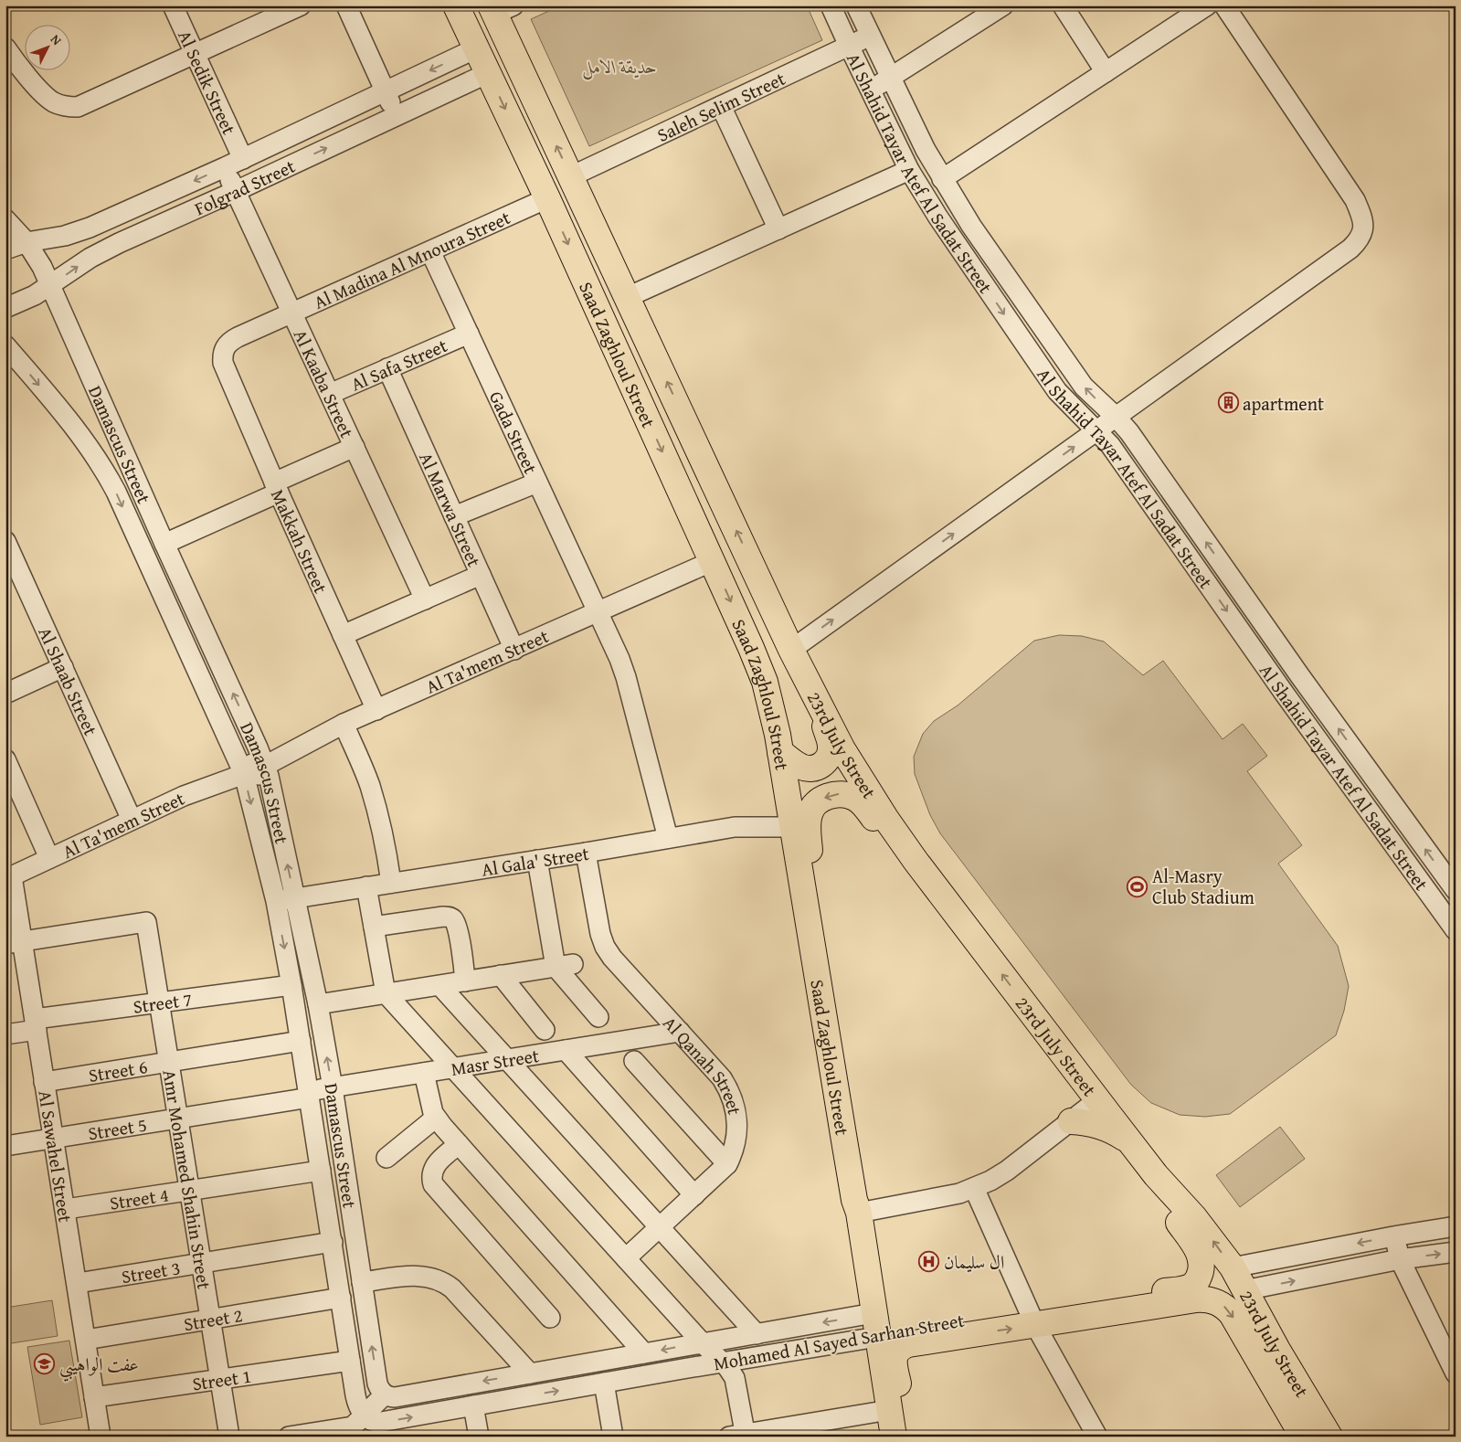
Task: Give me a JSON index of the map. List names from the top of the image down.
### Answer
{
  "streets": {
    "main road": ["Saad Zaghloul Street", "23rd July Street", "Mohamed Al Sayed Sarhan Street"],
    "street": [
      "Al Sedik Street",
      "Saleh Selim Street",
      "Al Shahid Tayar Atef Al Sadat Street",
      "Folgrad Street",
      "Al Madina Al Mnoura Street",
      "Al Safa Street",
      "Al Kaaba Street",
      "Gada Street",
      "Damascus Street",
      "Al Marwa Street",
      "Makkah Street",
      "Al Ta'mem Street",
      "Al Shaab Street",
      "Al Gala' Street",
      "Street 7",
      "Masr Street",
      "Al Qanah Street",
      "Street 6",
      "Street 5",
      "Al Sawahel Street",
      "Amr Mohamed Shahin Street",
      "Street 4",
      "Street 3",
      "Street 2",
      "Street 1"
    ]
  },
  "crossings": [
    ["Al Sedik Street", "Folgrad Street"],
    ["Saleh Selim Street", "Al Shahid Tayar Atef Al Sadat Street"],
    ["Saleh Selim Street", "Saad Zaghloul Street"],
    ["Folgrad Street", "Saad Zaghloul Street"],
    ["Folgrad Street", "Al Kaaba Street"],
    ["Folgrad Street", "Damascus Street"],
    ["Al Madina Al Mnoura Street", "Saad Zaghloul Street"],
    ["Al Madina Al Mnoura Street", "Al Kaaba Street"],
    ["Al Madina Al Mnoura Street", "Gada Street"],
    ["Al Madina Al Mnoura Street", "Makkah Street"],
    ["Saad Zaghloul Street", "Al Ta'mem Street"],
    ["Saad Zaghloul Street", "23rd July Street"],
    ["Saad Zaghloul Street", "Al Gala' Street"],
    ["Saad Zaghloul Street", "Mohamed Al Sayed Sarhan Street"],
    ["Al Safa Street", "Al Kaaba Street"],
    ["Al Safa Street", "Gada Street"],
    ["Al Safa Street", "Al Marwa Street"],
    ["Gada Street", "Al Ta'mem Street"],
    ["Gada Street", "Al Gala' Street"],
    ["Damascus Street", "Al Ta'mem Street"],
    ["Damascus Street", "Al Gala' Street"],
    ["Damascus Street", "Street 7"],
    ["Damascus Street", "Masr Street"],
    ["Damascus Street", "Street 6"],
    ["Damascus Street", "Street 5"],
    ["Damascus Street", "Street 4"],
    ["Damascus Street", "Street 3"],
    ["Damascus Street", "Street 2"],
    ["Damascus Street", "Mohamed Al Sayed Sarhan Street"],
    ["Damascus Street", "Street 1"],
    ["Al Marwa Street", "Al Ta'mem Street"],
    ["Makkah Street", "Al Ta'mem Street"],
    ["Al Ta'mem Street", "Al Shaab Street"],
    ["Al Ta'mem Street", "Al Sawahel Street"],
    ["23rd July Street", "Mohamed Al Sayed Sarhan Street"],
    ["Al Gala' Street", "Al Qanah Street"],
    ["Street 7", "Al Sawahel Street"],
    ["Street 7", "Amr Mohamed Shahin Street"],
    ["Masr Street", "Al Qanah Street"],
    ["Masr Street", "Street 5"],
    ["Street 6", "Al Sawahel Street"],
    ["Street 6", "Amr Mohamed Shahin Street"],
    ["Street 5", "Al Sawahel Street"],
    ["Street 5", "Amr Mohamed Shahin Street"],
    ["Al Sawahel Street", "Amr Mohamed Shahin Street"],
    ["Al Sawahel Street", "Street 4"],
    ["Al Sawahel Street", "Street 3"],
    ["Al Sawahel Street", "Street 2"],
    ["Al Sawahel Street", "Street 1"],
    ["Amr Mohamed Shahin Street", "Street 4"],
    ["Amr Mohamed Shahin Street", "Street 3"],
    ["Amr Mohamed Shahin Street", "Street 2"],
    ["Amr Mohamed Shahin Street", "Street 1"]
  ],
  "parks": ["حديقة الامل"],
  "places": {
    "building": ["apartment"],
    "sports": ["Al-Masry Club Stadium"],
    "hospital": ["ال سليمان"],
    "school or university": ["عفت الواهيبي"]
  },
  "north": "top right"
}
